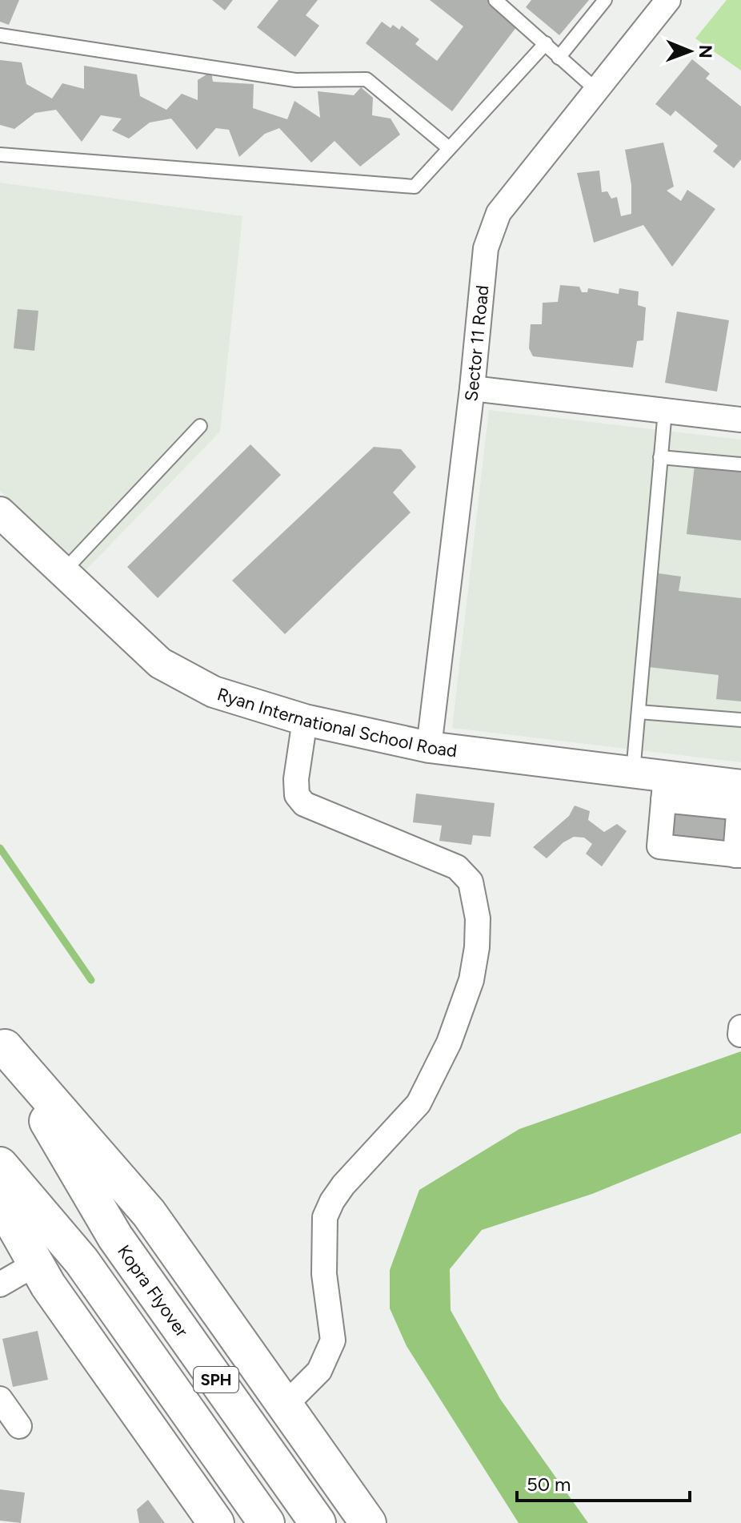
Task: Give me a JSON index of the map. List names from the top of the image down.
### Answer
{
  "streets": {
    "highway": ["Kopra Flyover", "SPH"],
    "street": ["Sector 11 Road", "Ryan International School Road"]
  },
  "crossings": [
    ["Sector 11 Road", "Ryan International School Road"]
  ],
  "scale_bar": "50 m",
  "north": "right"
}
